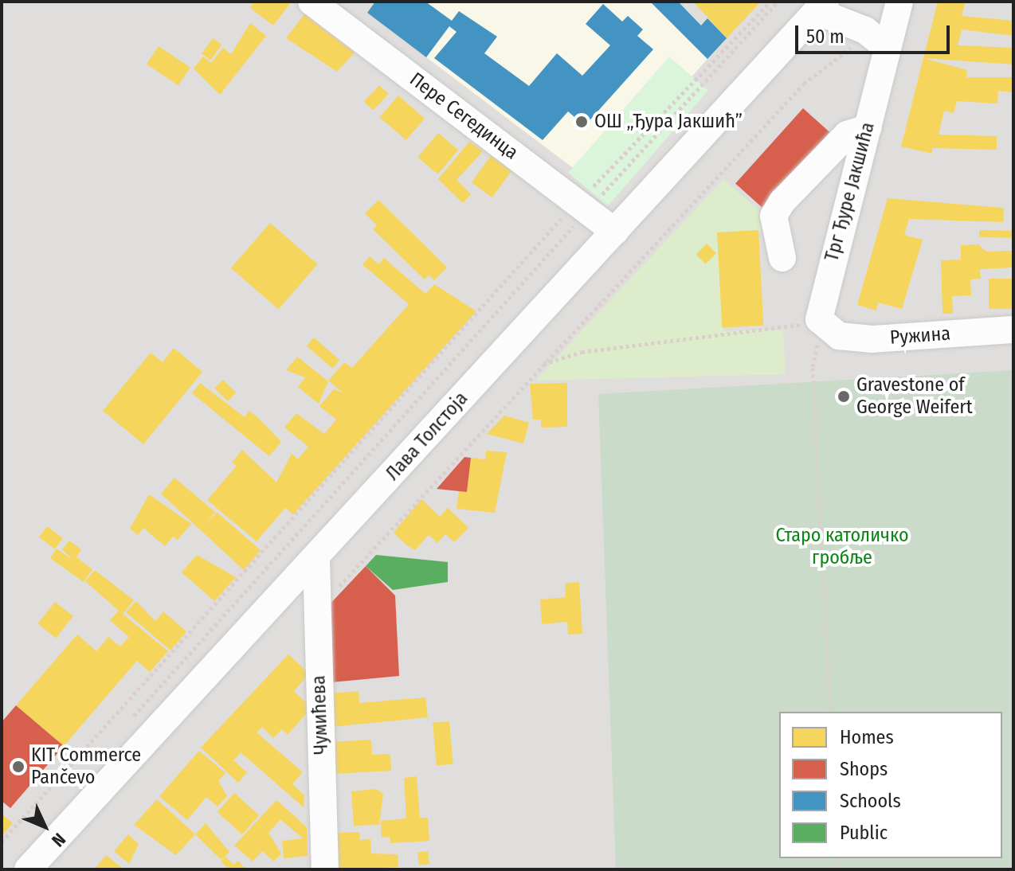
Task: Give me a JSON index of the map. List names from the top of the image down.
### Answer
{
  "streets": {
    "street": [
      "Пере Сегединца",
      "Трг Ђуре Јакшића",
      "Ружина",
      "Лава Толстоја",
      "Чумићева"
    ]
  },
  "crossings": [
    ["Пере Сегединца", "Лава Толстоја"],
    ["Трг Ђуре Јакшића", "Ружина"],
    ["Лава Толстоја", "Чумићева"]
  ],
  "parks": ["Старо католичко гробље"],
  "places": ["ОШ „Ђура Јакшић”", "Gravestone of George Weifert", "KIT Commerce Pančevo"],
  "legend": [
    "Homes",
    "Shops",
    "Schools",
    "Public"
  ],
  "scale_bar": "50 m",
  "north": "bottom right"
}
